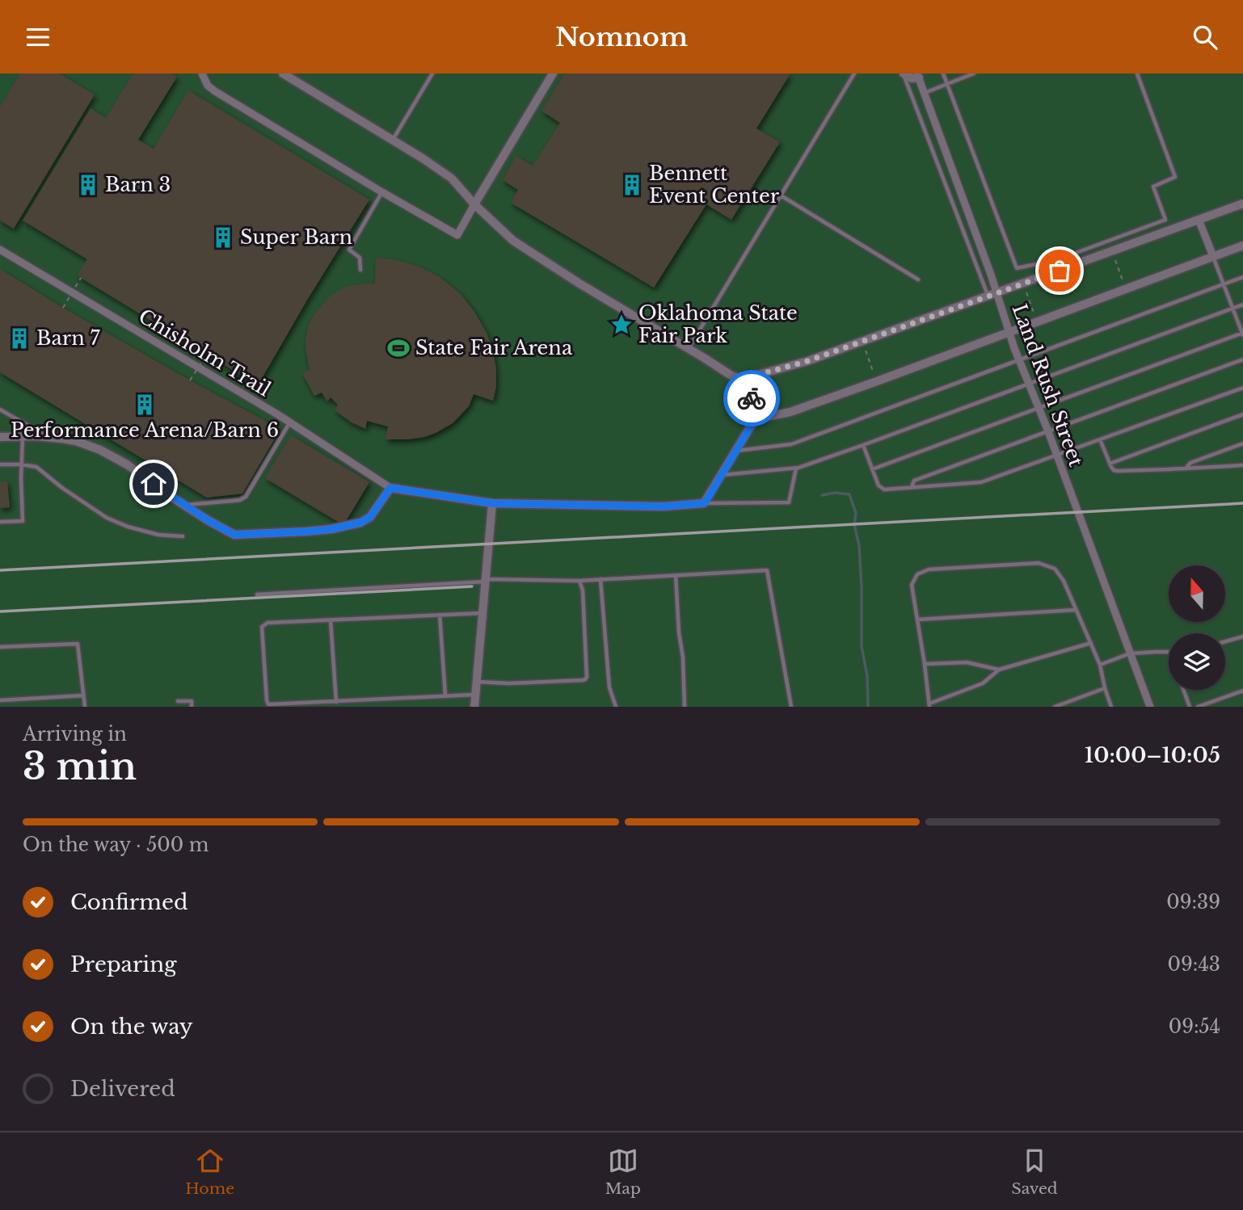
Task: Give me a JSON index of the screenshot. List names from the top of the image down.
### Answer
{
  "streets": {
    "street": ["Chisholm Trail", "Land Rush Street"]
  },
  "places": {
    "building": [
      "Barn 3",
      "Bennett Event Center",
      "Super Barn",
      "Barn 7",
      "Performance Arena/Barn 6"
    ],
    "place": ["Oklahoma State Fair Park"],
    "sports": ["State Fair Arena"]
  },
  "north": "top",
  "page": {
    "header": "Nomnom",
    "heading": ["3 min", "Arriving in", "10:00–10:05"],
    "bar": "On the way · 500 m",
    "list": [
      ["Confirmed", "09:39"],
      ["Preparing", "09:43"],
      ["On the way", "09:54"],
      "Delivered"
    ],
    "tabs": ["Home", "Map", "Saved"]
  }
}
